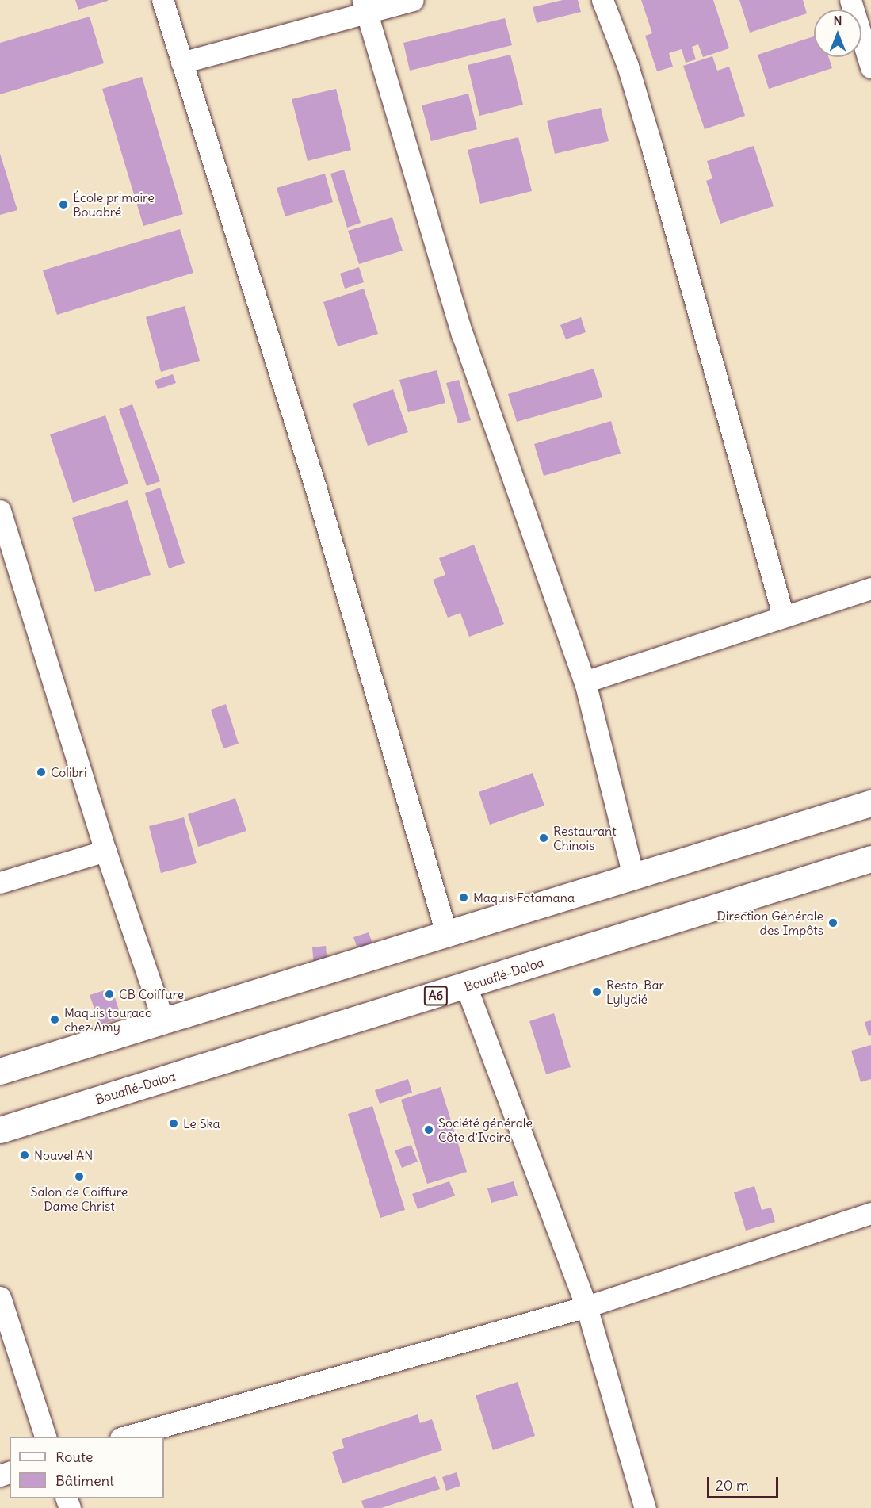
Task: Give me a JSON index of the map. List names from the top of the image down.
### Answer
{
  "streets": {
    "highway": ["Bouaflé-Daloa", "A6"]
  },
  "places": [
    "École primaire Bouabré",
    "Colibri",
    "Restaurant Chinois",
    "Maquis Fotamana",
    "Direction Générale des Impôts",
    "Resto-Bar Lylydié",
    "CB Coiffure",
    "Maquis touraco chez Amy",
    "Le Ska",
    "Société générale Côte d’Ivoire",
    "Nouvel AN",
    "Salon de Coiffure Dame Christ"
  ],
  "legend": ["Route", "Bâtiment"],
  "scale_bar": "20 m",
  "north": "top"
}
